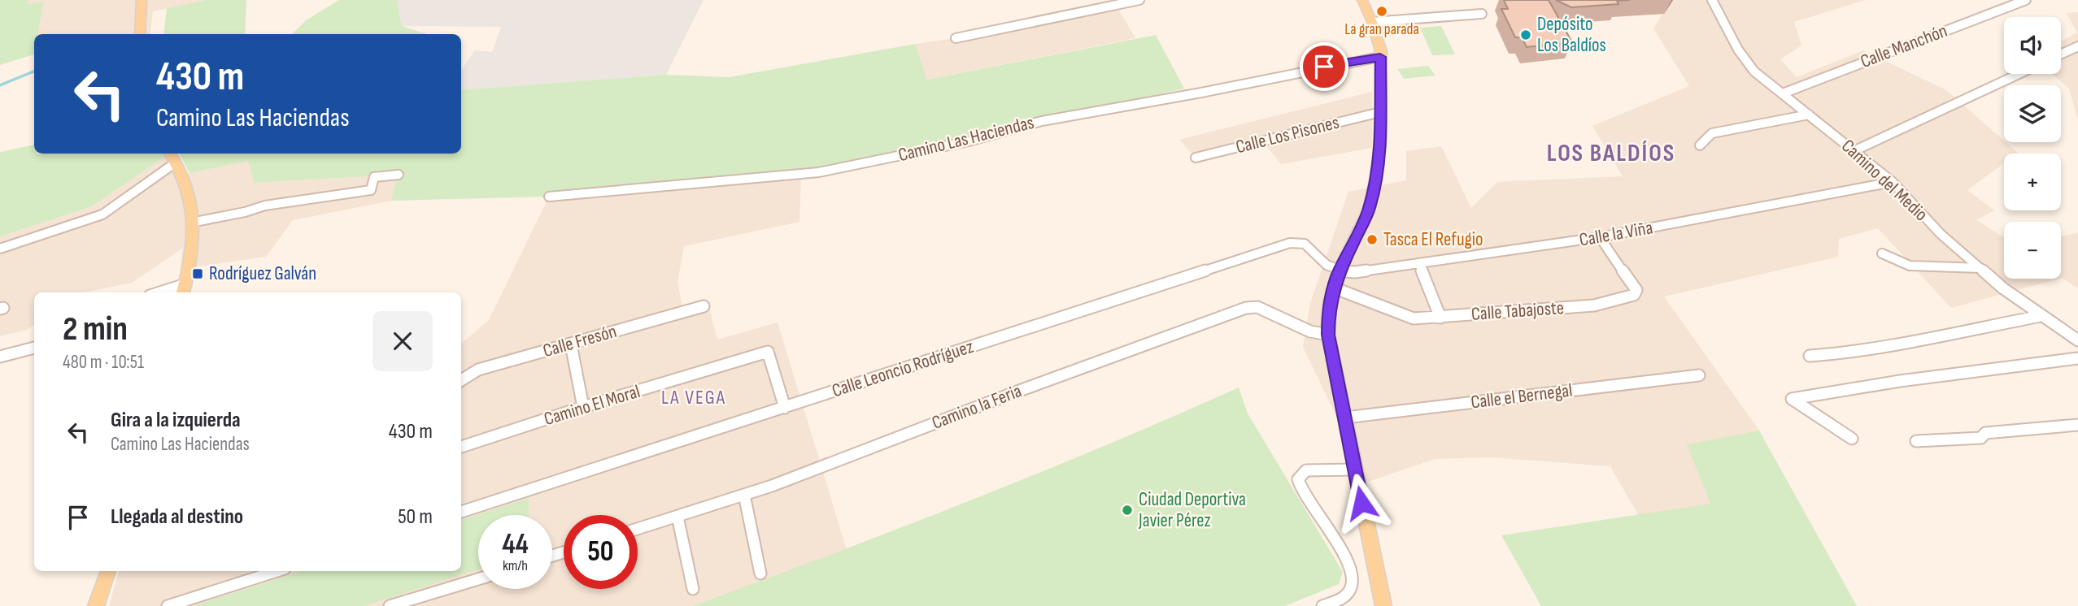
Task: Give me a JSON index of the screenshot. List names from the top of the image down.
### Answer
{
  "streets": {
    "street": [
      "Calle Manchón",
      "Calle Los Pisones",
      "Camino Las Haciendas",
      "Camino del Medio",
      "Calle la Viña",
      "Calle Tabajoste",
      "Calle Fresón",
      "Calle Leoncio Rodríguez",
      "Calle el Bernegal",
      "Camino El Moral",
      "Camino la Feria"
    ]
  },
  "crossings": [
    ["Calle Manchón", "Camino del Medio"],
    ["Camino del Medio", "Calle la Viña"],
    ["Calle la Viña", "Calle Tabajoste"],
    ["Calle la Viña", "Calle Leoncio Rodríguez"],
    ["Calle Leoncio Rodríguez", "Camino El Moral"]
  ],
  "districts": ["LOS BALDÍOS", "LA VEGA"],
  "places": {
    "other": [
      "La gran parada",
      "Depósito Los Baldíos",
      "Tasca El Refugio",
      "Ciudad Deportiva Javier Pérez"
    ],
    "transit": ["Rodríguez Galván"]
  },
  "page": {
    "map_buttons": ["+", "−"],
    "turn": ["430 m", "Camino Las Haciendas"],
    "heading": ["2 min", "480 m · 10:51"],
    "list": [
      {
        "name": "Gira a la izquierda",
        "note": "Camino Las Haciendas",
        "value": "430 m"
      },
      {
        "name": "Llegada al destino",
        "value": "50 m"
      }
    ],
    "speed": "44 km/h",
    "limit": "50"
  }
}
